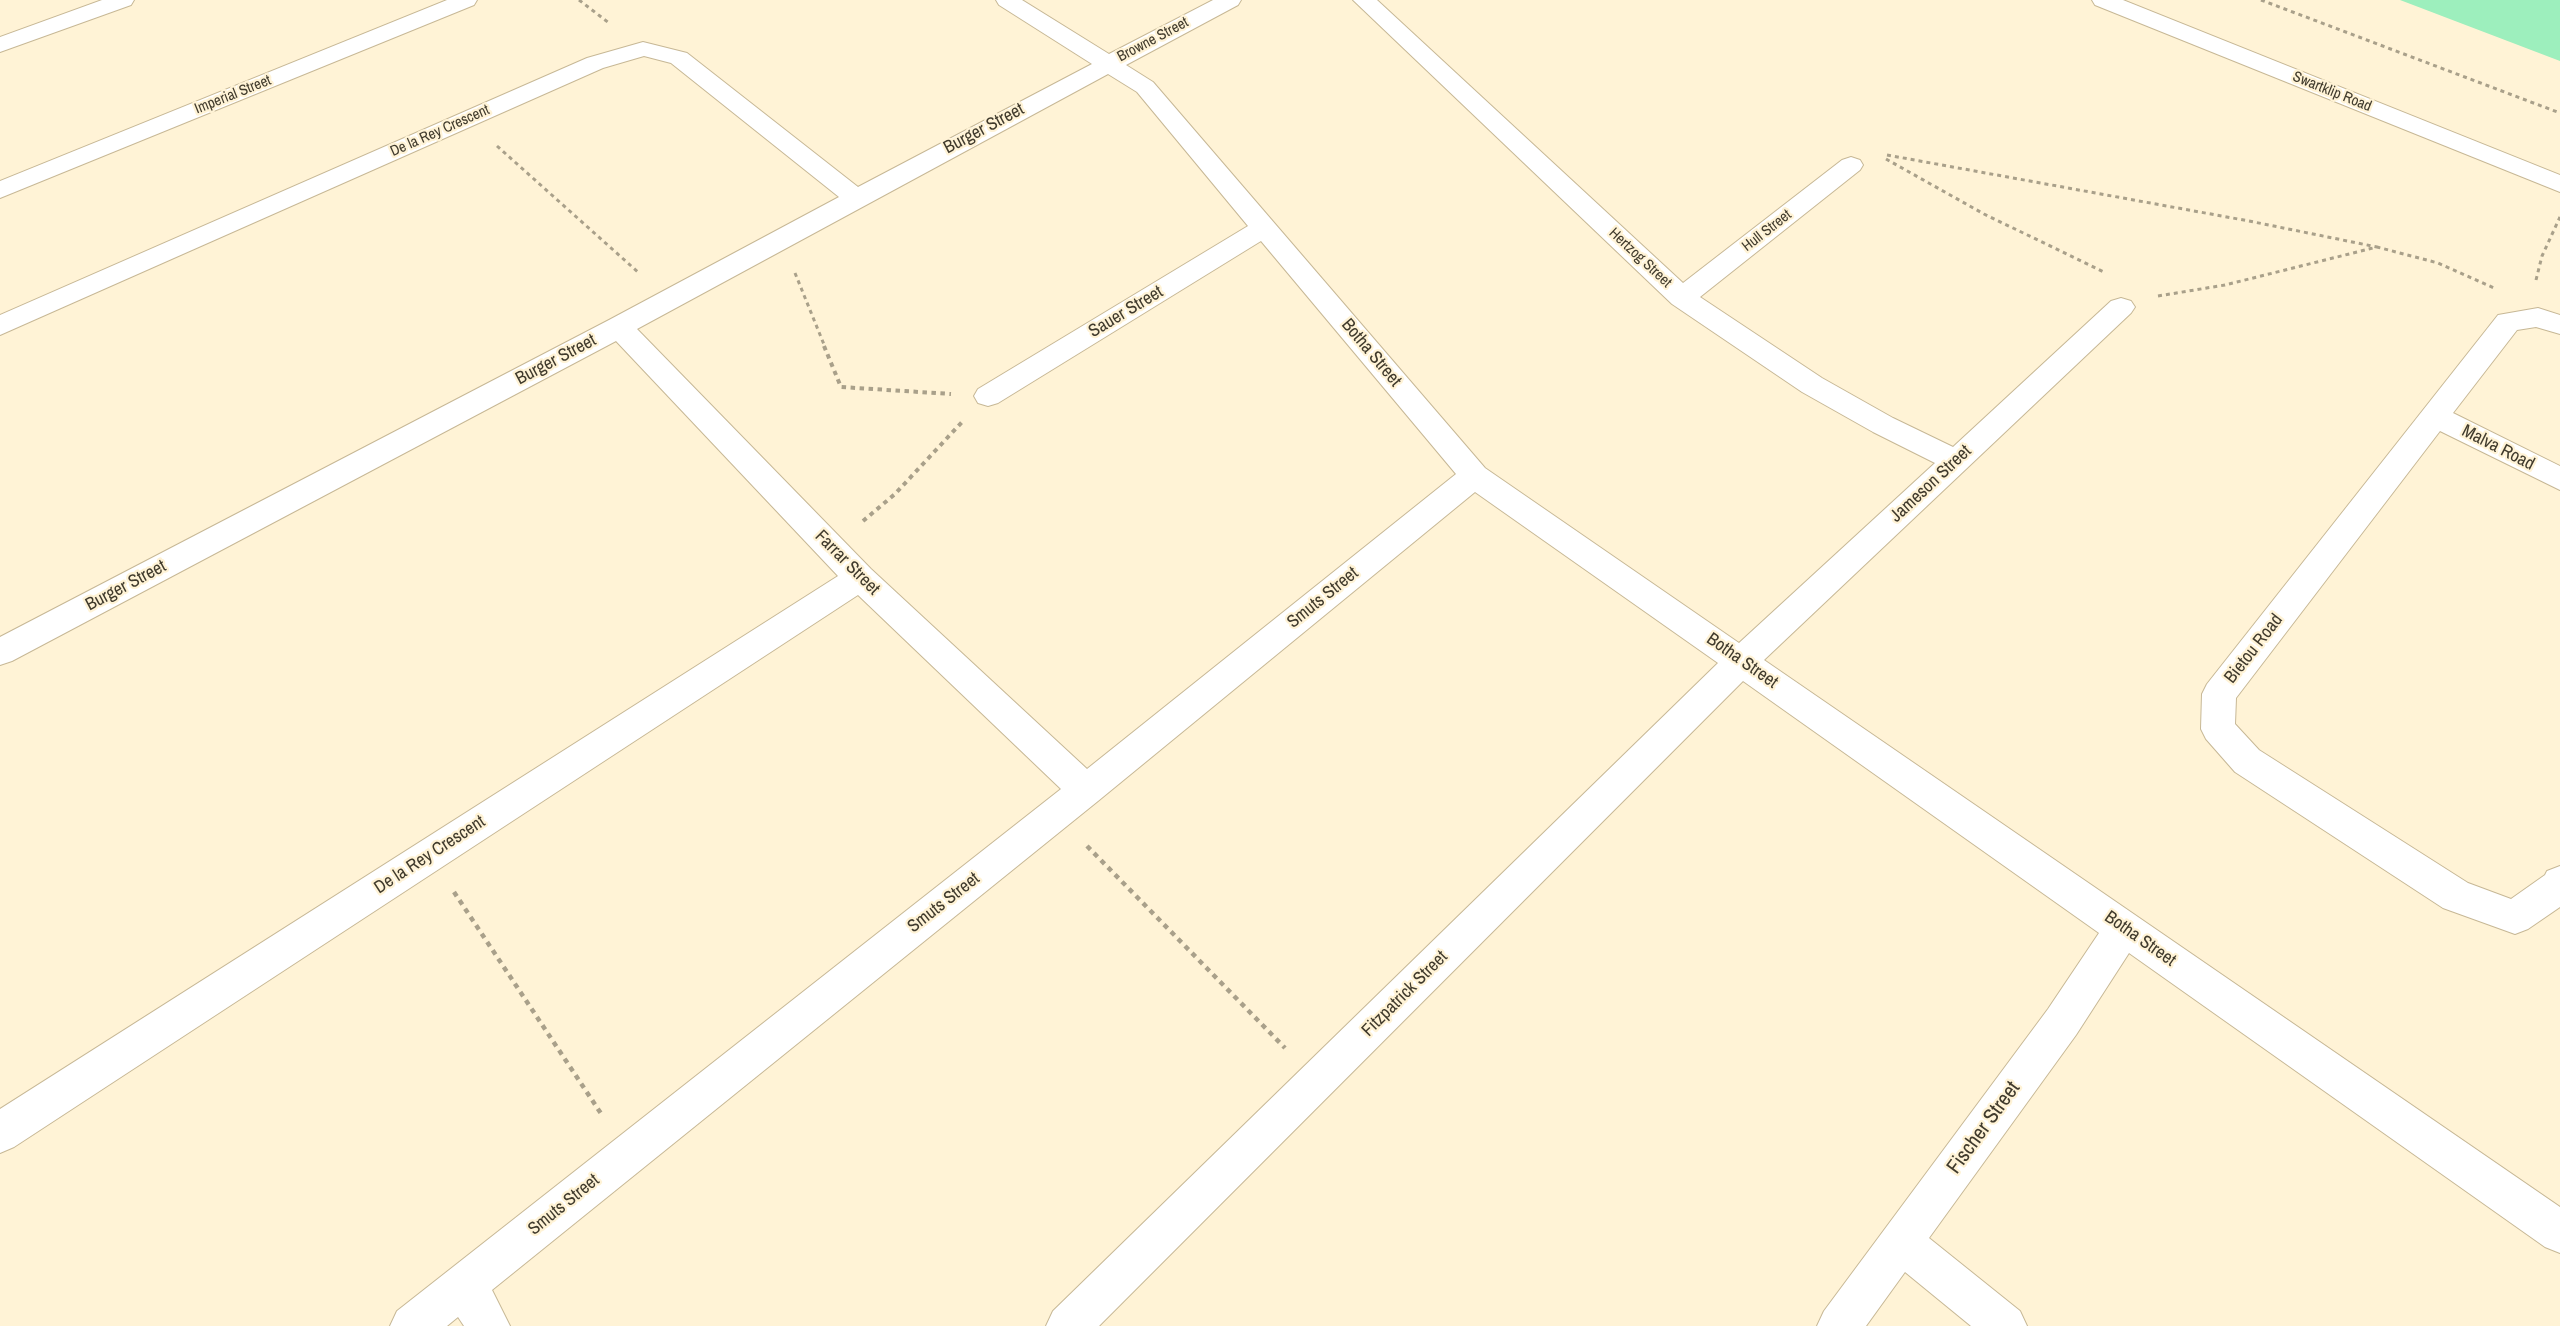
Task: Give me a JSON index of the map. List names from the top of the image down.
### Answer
{
  "streets": {
    "street": [
      "Browne Street",
      "Swartklip Road",
      "Imperial Street",
      "Burger Street",
      "De la Rey Crescent",
      "Hull Street",
      "Hertzog Street",
      "Sauer Street",
      "Botha Street",
      "Malva Road",
      "Jameson Street",
      "Farrar Street",
      "Smuts Street",
      "Bietou Road",
      "Fitzpatrick Street",
      "Fischer Street"
    ]
  },
  "crossings": [
    ["Browne Street", "Burger Street"],
    ["Browne Street", "Botha Street"],
    ["Burger Street", "De la Rey Crescent"],
    ["Burger Street", "Botha Street"],
    ["Burger Street", "Farrar Street"],
    ["De la Rey Crescent", "Farrar Street"],
    ["Hull Street", "Hertzog Street"],
    ["Hertzog Street", "Jameson Street"],
    ["Sauer Street", "Botha Street"],
    ["Botha Street", "Jameson Street"],
    ["Botha Street", "Smuts Street"],
    ["Botha Street", "Fitzpatrick Street"],
    ["Botha Street", "Fischer Street"],
    ["Malva Road", "Bietou Road"],
    ["Jameson Street", "Fitzpatrick Street"],
    ["Farrar Street", "Smuts Street"]
  ]
}
